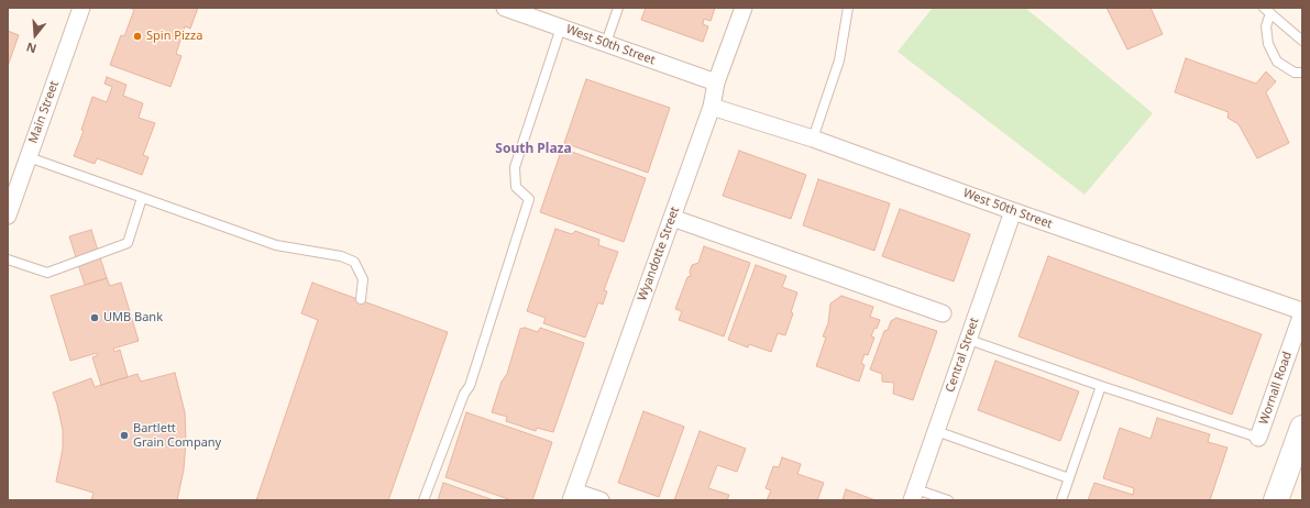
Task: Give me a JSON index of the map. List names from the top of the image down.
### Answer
{
  "streets": {
    "street": [
      "West 50th Street",
      "Main Street",
      "Wyandotte Street",
      "Central Street",
      "Wornall Road"
    ]
  },
  "crossings": [
    ["West 50th Street", "Wyandotte Street"],
    ["West 50th Street", "Central Street"],
    ["West 50th Street", "Wornall Road"]
  ],
  "districts": ["South Plaza"],
  "places": ["Spin Pizza", "UMB Bank", "Bartlett Grain Company"],
  "north": "bottom"
}
